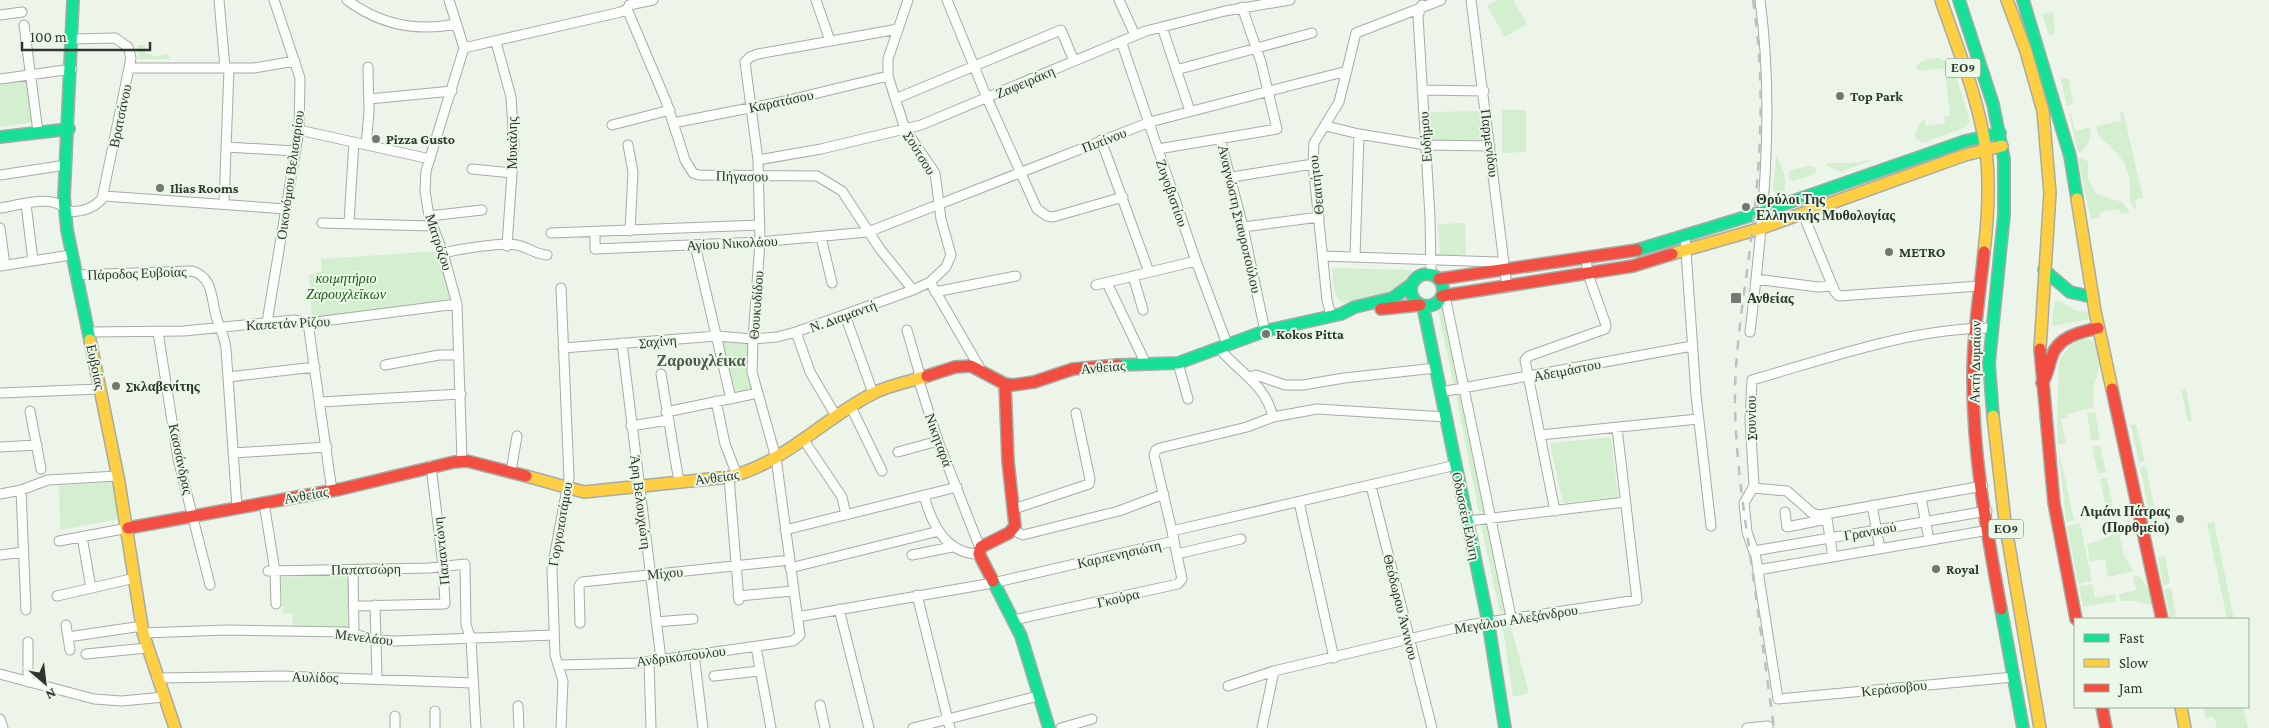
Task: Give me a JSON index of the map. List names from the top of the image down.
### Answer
{
  "streets": {
    "main road": [
      "ΕΟ9",
      "Ακτή Δυμαίων",
      "Ευβοίας",
      "Ανθείας",
      "Οδυσσέα Ελύτη"
    ],
    "street": [
      "Ζαφειράκη",
      "Καρατάσου",
      "Βρατσάνου",
      "Ευδήμου",
      "Πιπίνου",
      "Μυκάλης",
      "Παρμενίδου",
      "Σούτσου",
      "Οικονόμου Βελισαρίου",
      "Πήγασου",
      "Θεαιτήτου",
      "Ζυγοβιστίου",
      "Αναγνώστη Σταυροπούλου",
      "Ματρόζου",
      "Αγίου Νικολάου",
      "Πάροδος Ευβοίας",
      "Θουκυδίδου",
      "Ν. Διαμαντή",
      "Καπετάν Ρίζου",
      "Σαχίνη",
      "Αδειμάστου",
      "Σουνίου",
      "Νικηταρά",
      "Κασσάνδρας",
      "Άρη Βελουχιώτη",
      "Γοργοποτάμου",
      "Γρανικού",
      "Παπαντώνη",
      "Καρπενησιώτη",
      "Παπατσώρη",
      "Μίχου",
      "Γκούρα",
      "Θεόδωρου Άννινου",
      "Μεγάλου Αλεξάνδρου",
      "Μενελάου",
      "Ανδρικόπουλου",
      "Αυλίδος",
      "Κεράσοβου"
    ]
  },
  "crossings": [
    ["Ζαφειράκη", "Σούτσου"],
    ["Ζαφειράκη", "Ζυγοβιστίου"],
    ["Ζαφειράκη", "Αναγνώστη Σταυροπούλου"],
    ["Ζαφειράκη", "Θουκυδίδου"],
    ["Καρατάσου", "Σούτσου"],
    ["Καρατάσου", "Πήγασου"],
    ["Καρατάσου", "Θουκυδίδου"],
    ["Βρατσάνου", "Ευβοίας"],
    ["Ευδήμου", "Θεαιτήτου"],
    ["Ευδήμου", "Ανθείας"],
    ["Ευδήμου", "Οδυσσέα Ελύτη"],
    ["Πιπίνου", "Σούτσου"],
    ["Πιπίνου", "Πήγασου"],
    ["Πιπίνου", "Θεαιτήτου"],
    ["Πιπίνου", "Ζυγοβιστίου"],
    ["Πιπίνου", "Αναγνώστη Σταυροπούλου"],
    ["Πιπίνου", "Αγίου Νικολάου"],
    ["Σούτσου", "Ν. Διαμαντή"],
    ["Οικονόμου Βελισαρίου", "Καπετάν Ρίζου"],
    ["Πήγασου", "Αγίου Νικολάου"],
    ["Πήγασου", "Θουκυδίδου"],
    ["Πήγασου", "Ν. Διαμαντή"],
    ["Θεαιτήτου", "Ανθείας"],
    ["Ζυγοβιστίου", "Ανθείας"],
    ["Αναγνώστη Σταυροπούλου", "Ανθείας"],
    ["Ματρόζου", "Καπετάν Ρίζου"],
    ["Ματρόζου", "Ανθείας"],
    ["Αγίου Νικολάου", "Θουκυδίδου"],
    ["Πάροδος Ευβοίας", "Καπετάν Ρίζου"],
    ["Πάροδος Ευβοίας", "Ευβοίας"],
    ["Θουκυδίδου", "Ν. Διαμαντή"],
    ["Θουκυδίδου", "Σαχίνη"],
    ["Θουκυδίδου", "Ανθείας"],
    ["Θουκυδίδου", "Καρπενησιώτη"],
    ["Θουκυδίδου", "Μίχου"],
    ["Θουκυδίδου", "Ανδρικόπουλου"],
    ["Ν. Διαμαντή", "Σαχίνη"],
    ["Καπετάν Ρίζου", "Ευβοίας"],
    ["Καπετάν Ρίζου", "Κασσάνδρας"],
    ["Σαχίνη", "Άρη Βελουχιώτη"],
    ["Σαχίνη", "Γοργοποτάμου"],
    ["Ακτή Δυμαίων", "Σουνίου"],
    ["Ακτή Δυμαίων", "Γρανικού"],
    ["Ακτή Δυμαίων", "Κεράσοβου"],
    ["Ευβοίας", "Ανθείας"],
    ["Ευβοίας", "Μενελάου"],
    ["Ευβοίας", "Αυλίδος"],
    ["Ανθείας", "Νικηταρά"],
    ["Ανθείας", "Κασσάνδρας"],
    ["Ανθείας", "Άρη Βελουχιώτη"],
    ["Ανθείας", "Οδυσσέα Ελύτη"],
    ["Ανθείας", "Γοργοποτάμου"],
    ["Ανθείας", "Παπαντώνη"],
    ["Αδειμάστου", "Οδυσσέα Ελύτη"],
    ["Σουνίου", "Γρανικού"],
    ["Σουνίου", "Κεράσοβου"],
    ["Άρη Βελουχιώτη", "Μίχου"],
    ["Άρη Βελουχιώτη", "Ανδρικόπουλου"],
    ["Οδυσσέα Ελύτη", "Καρπενησιώτη"],
    ["Οδυσσέα Ελύτη", "Μεγάλου Αλεξάνδρου"],
    ["Γοργοποτάμου", "Μενελάου"],
    ["Γοργοποτάμου", "Ανδρικόπουλου"],
    ["Παπαντώνη", "Παπατσώρη"],
    ["Καρπενησιώτη", "Γκούρα"],
    ["Καρπενησιώτη", "Θεόδωρου Άννινου"],
    ["Παπατσώρη", "Μενελάου"],
    ["Θεόδωρου Άννινου", "Μεγάλου Αλεξάνδρου"]
  ],
  "districts": ["Ζαρουχλέικα"],
  "parks": ["κοιμητήριο Ζαρουχλεΐκων"],
  "places": {
    "other": [
      "Top Park",
      "Pizza Gusto",
      "Ilias Rooms",
      "Θρύλοι Της Ελληνικής Μυθολογίας",
      "METRO",
      "Kokos Pitta",
      "Σκλαβενίτης",
      "Λιμάνι Πάτρας (Πορθμείο)",
      "Royal"
    ],
    "transit": ["Ανθείας"]
  },
  "legend": ["Fast", "Slow", "Jam"],
  "scale_bar": "100 m",
  "north": "bottom right"
}
